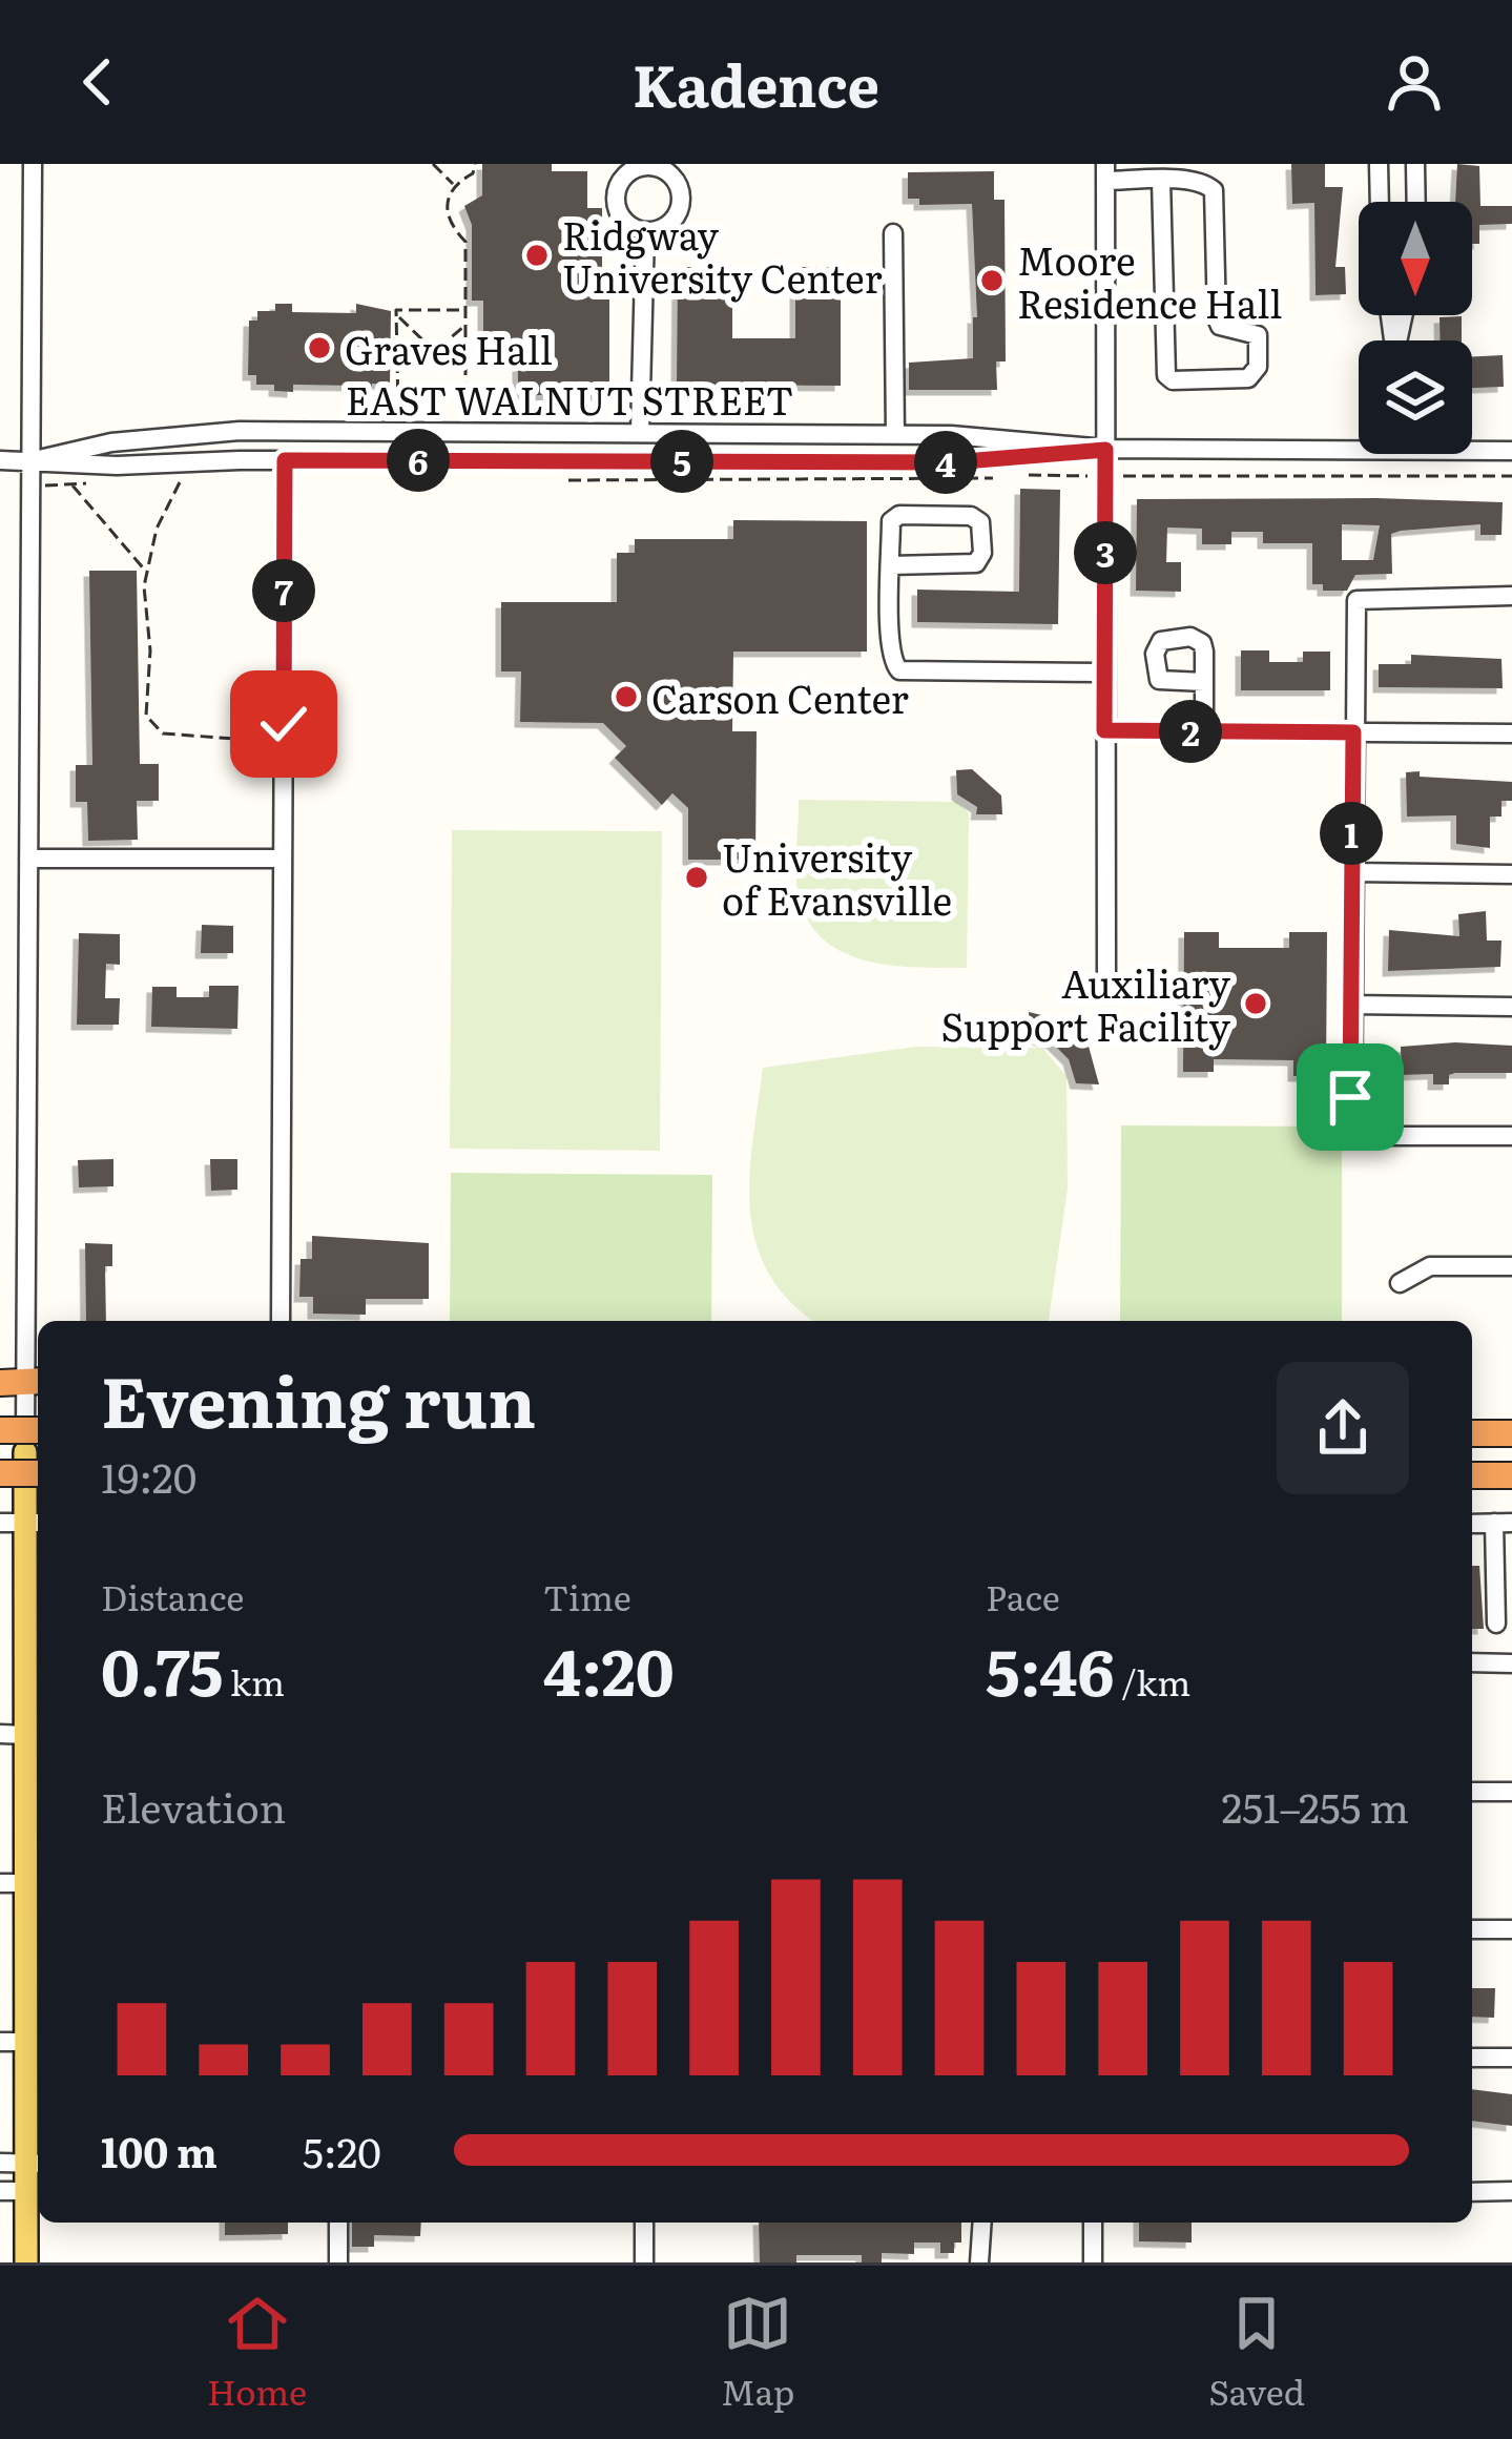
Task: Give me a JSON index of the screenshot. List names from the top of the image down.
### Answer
{
  "streets": {
    "street": ["EAST WALNUT STREET"]
  },
  "places": [
    "Ridgway University Center",
    "Moore Residence Hall",
    "Graves Hall",
    "Carson Center",
    "University of Evansville",
    "Auxiliary Support Facility"
  ],
  "north": "bottom",
  "page": {
    "header": "Kadence",
    "pins": [
      "6",
      "5",
      "4",
      "3",
      "7",
      "2",
      "1"
    ],
    "heading": ["Evening run", "19:20"],
    "stats": [
      ["Distance", "0.75 km"],
      ["Time", "4:20"],
      ["Pace", "5:46 /km"]
    ],
    "chart": ["Elevation", "251–255 m"],
    "list": [
      {
        "name": "100 m",
        "note": "5:20"
      }
    ],
    "tabs": ["Home", "Map", "Saved"]
  }
}
